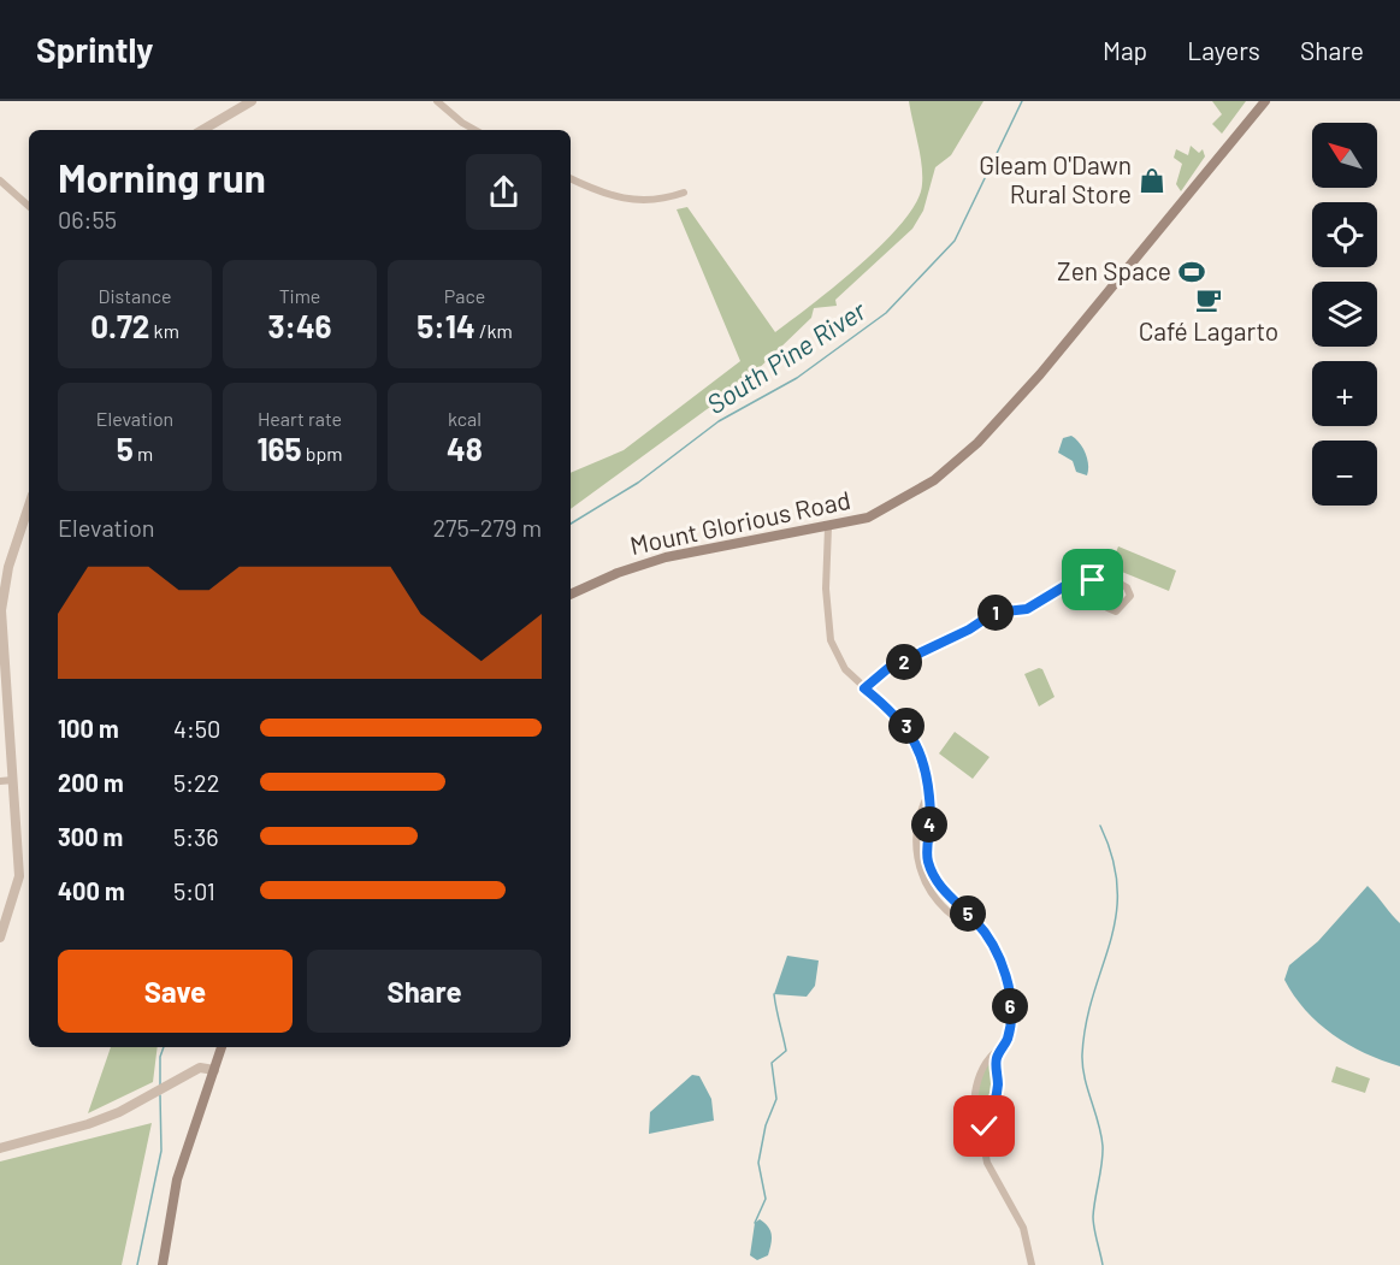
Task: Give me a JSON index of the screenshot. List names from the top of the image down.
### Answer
{
  "streets": {
    "main road": ["Mount Glorious Road"]
  },
  "water": ["South Pine River"],
  "places": {
    "shop": ["Gleam O'Dawn Rural Store"],
    "sports": ["Zen Space"],
    "cafe": ["Café Lagarto"]
  },
  "north": "top left",
  "page": {
    "header": "Sprintly",
    "nav": ["Map", "Layers", "Share"],
    "map_buttons": ["+", "−"],
    "heading": ["Morning run", "06:55"],
    "stats": [
      ["Distance", "0.72 km"],
      ["Time", "3:46"],
      ["Pace", "5:14 /km"],
      ["Elevation", "5 m"],
      ["Heart rate", "165 bpm"],
      ["kcal", "48"]
    ],
    "chart": ["Elevation", "275–279 m"],
    "pins": [
      "1",
      "2",
      "3",
      "4",
      "5",
      "6"
    ],
    "list": [
      {
        "name": "100 m",
        "note": "4:50"
      },
      {
        "name": "200 m",
        "note": "5:22"
      },
      {
        "name": "300 m",
        "note": "5:36"
      },
      {
        "name": "400 m",
        "note": "5:01"
      }
    ],
    "buttons": ["Save", "Share"]
  }
}
